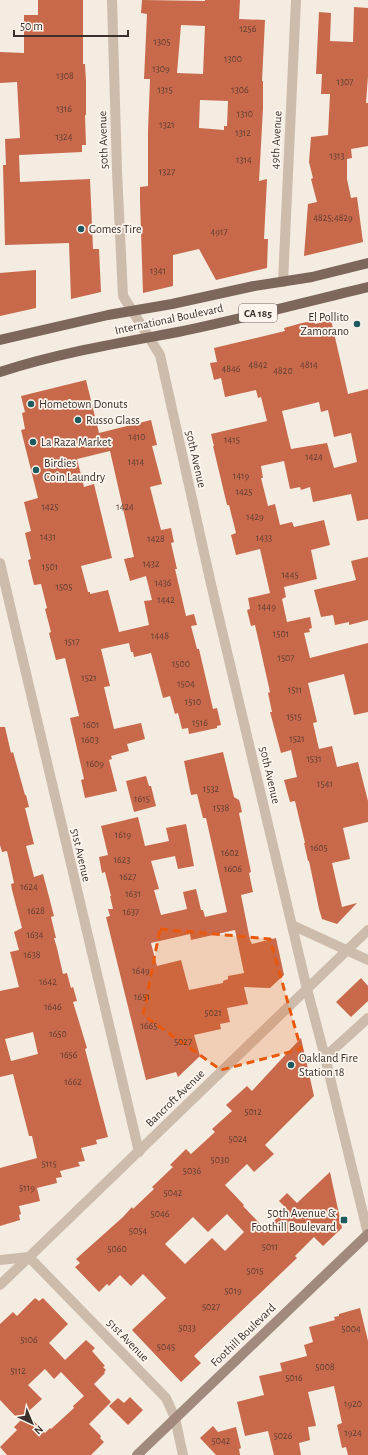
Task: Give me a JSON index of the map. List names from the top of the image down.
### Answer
{
  "streets": {
    "main road": ["CA 185", "International Boulevard", "Foothill Boulevard"],
    "street": [
      "50th Avenue",
      "49th Avenue",
      "51st Avenue",
      "Bancroft Avenue"
    ]
  },
  "crossings": [
    ["50th Avenue", "International Boulevard"],
    ["50th Avenue", "Bancroft Avenue"],
    ["50th Avenue", "Foothill Boulevard"],
    ["49th Avenue", "International Boulevard"],
    ["51st Avenue", "Bancroft Avenue"],
    ["51st Avenue", "Foothill Boulevard"]
  ],
  "places": {
    "other": [
      "Gomes Tire",
      "El Pollito Zamorano",
      "Hometown Donuts",
      "Russo Glass",
      "La Raza Market",
      "Birdies Coin Laundry",
      "Oakland Fire Station 18"
    ],
    "transit": ["50th Avenue & Foothill Boulevard"]
  },
  "house_numbers": [
    "1256",
    "1305",
    "1300",
    "1309",
    "1308",
    "1307",
    "1315",
    "1306",
    "1316",
    "1310",
    "1321",
    "1312",
    "1324",
    "1313",
    "1314",
    "1327",
    "4825;4829",
    "4917",
    "1341",
    "4842",
    "4814",
    "4846",
    "4820",
    "1410",
    "1415",
    "1424",
    "1414",
    "1419",
    "1425",
    "1425",
    "1424",
    "1429",
    "1431",
    "1433",
    "1428",
    "1432",
    "1501",
    "1445",
    "1436",
    "1505",
    "1442",
    "1449",
    "1501",
    "1448",
    "1517",
    "1507",
    "1500",
    "1521",
    "1504",
    "1511",
    "1510",
    "1515",
    "1516",
    "1601",
    "1521",
    "1603",
    "1531",
    "1609",
    "1541",
    "1532",
    "1615",
    "1538",
    "1619",
    "1605",
    "1602",
    "1623",
    "1606",
    "1627",
    "1624",
    "1631",
    "1628",
    "1637",
    "1634",
    "1638",
    "1649",
    "1642",
    "1651",
    "1646",
    "5021",
    "1665",
    "1650",
    "5027",
    "1656",
    "1662",
    "5012",
    "5024",
    "5030",
    "5115",
    "5036",
    "5119",
    "5042",
    "5046",
    "5054",
    "5011",
    "5060",
    "5015",
    "5019",
    "5027",
    "5033",
    "5004",
    "5106",
    "5045",
    "5008",
    "5112",
    "5016",
    "1920",
    "1924",
    "5026",
    "5042"
  ],
  "scale_bar": "50 m",
  "north": "bottom right"
}
